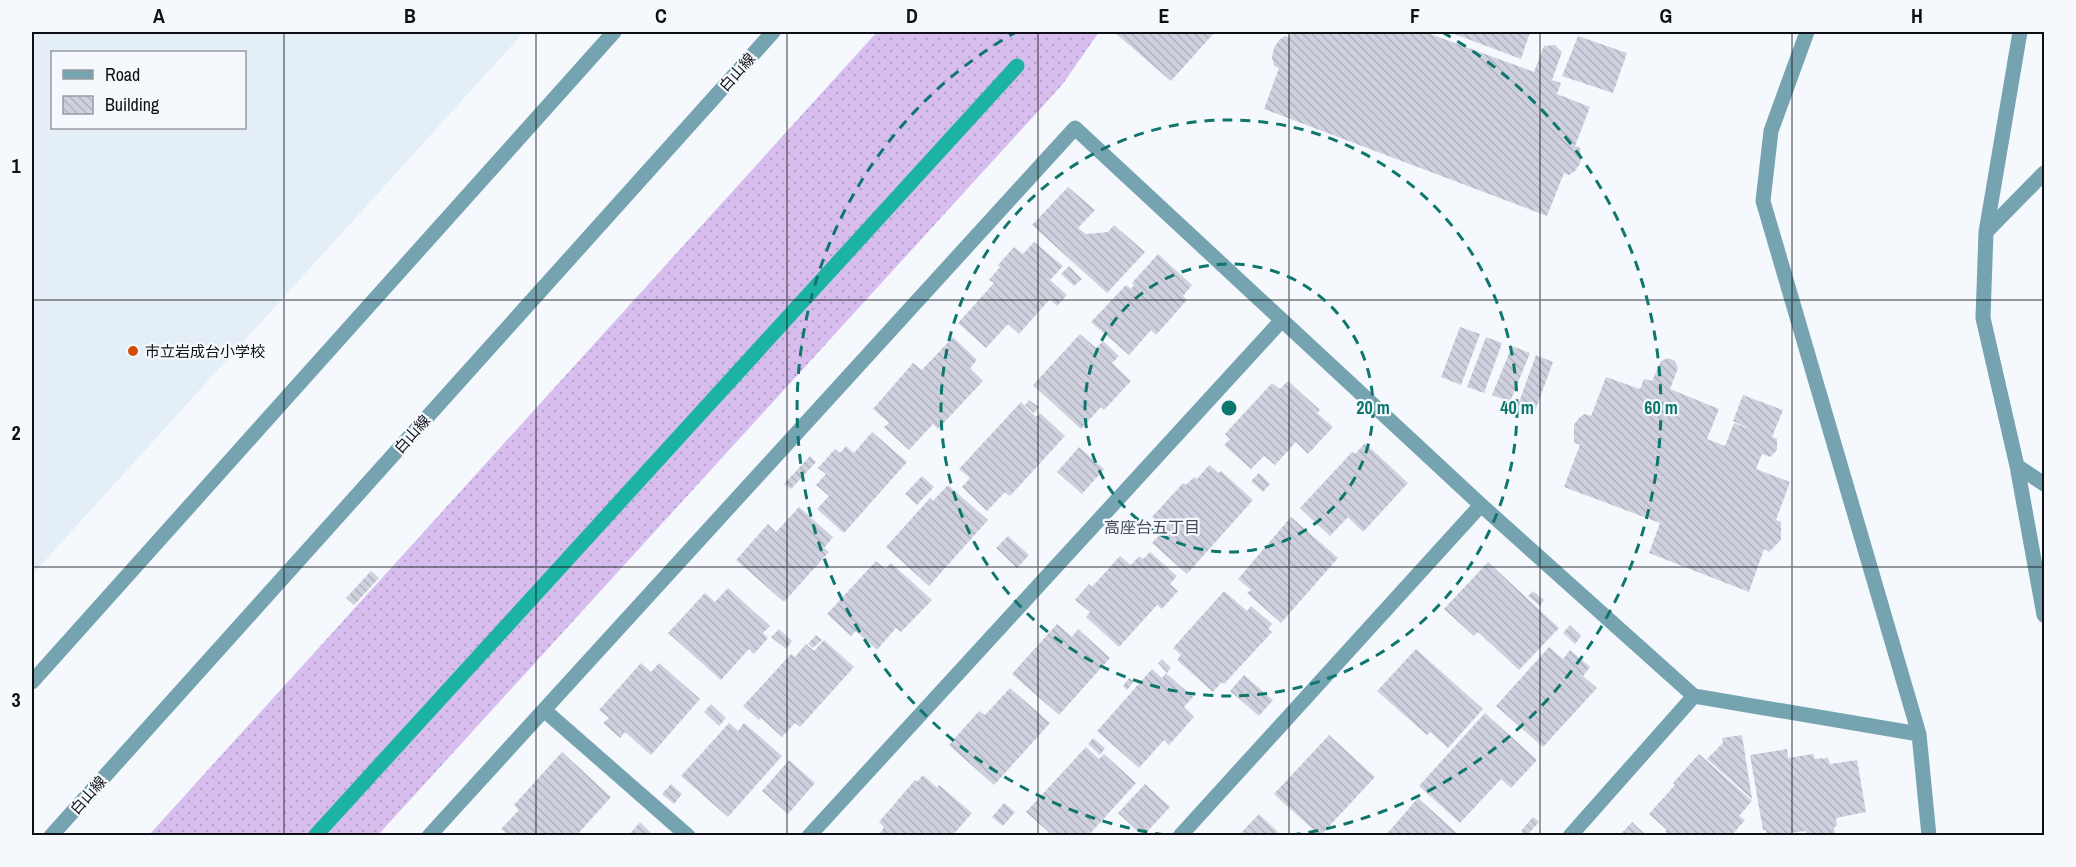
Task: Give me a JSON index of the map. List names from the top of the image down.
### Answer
{
  "streets": {
    "street": ["白山線"]
  },
  "districts": ["高座台五丁目"],
  "places": ["市立岩成台小学校"],
  "legend": ["Road", "Building"],
  "grid": {
    "columns": [
      "A",
      "B",
      "C",
      "D",
      "E",
      "F",
      "G",
      "H"
    ],
    "rows": ["1", "2", "3"]
  },
  "rings": ["20 m", "40 m", "60 m"]
}
